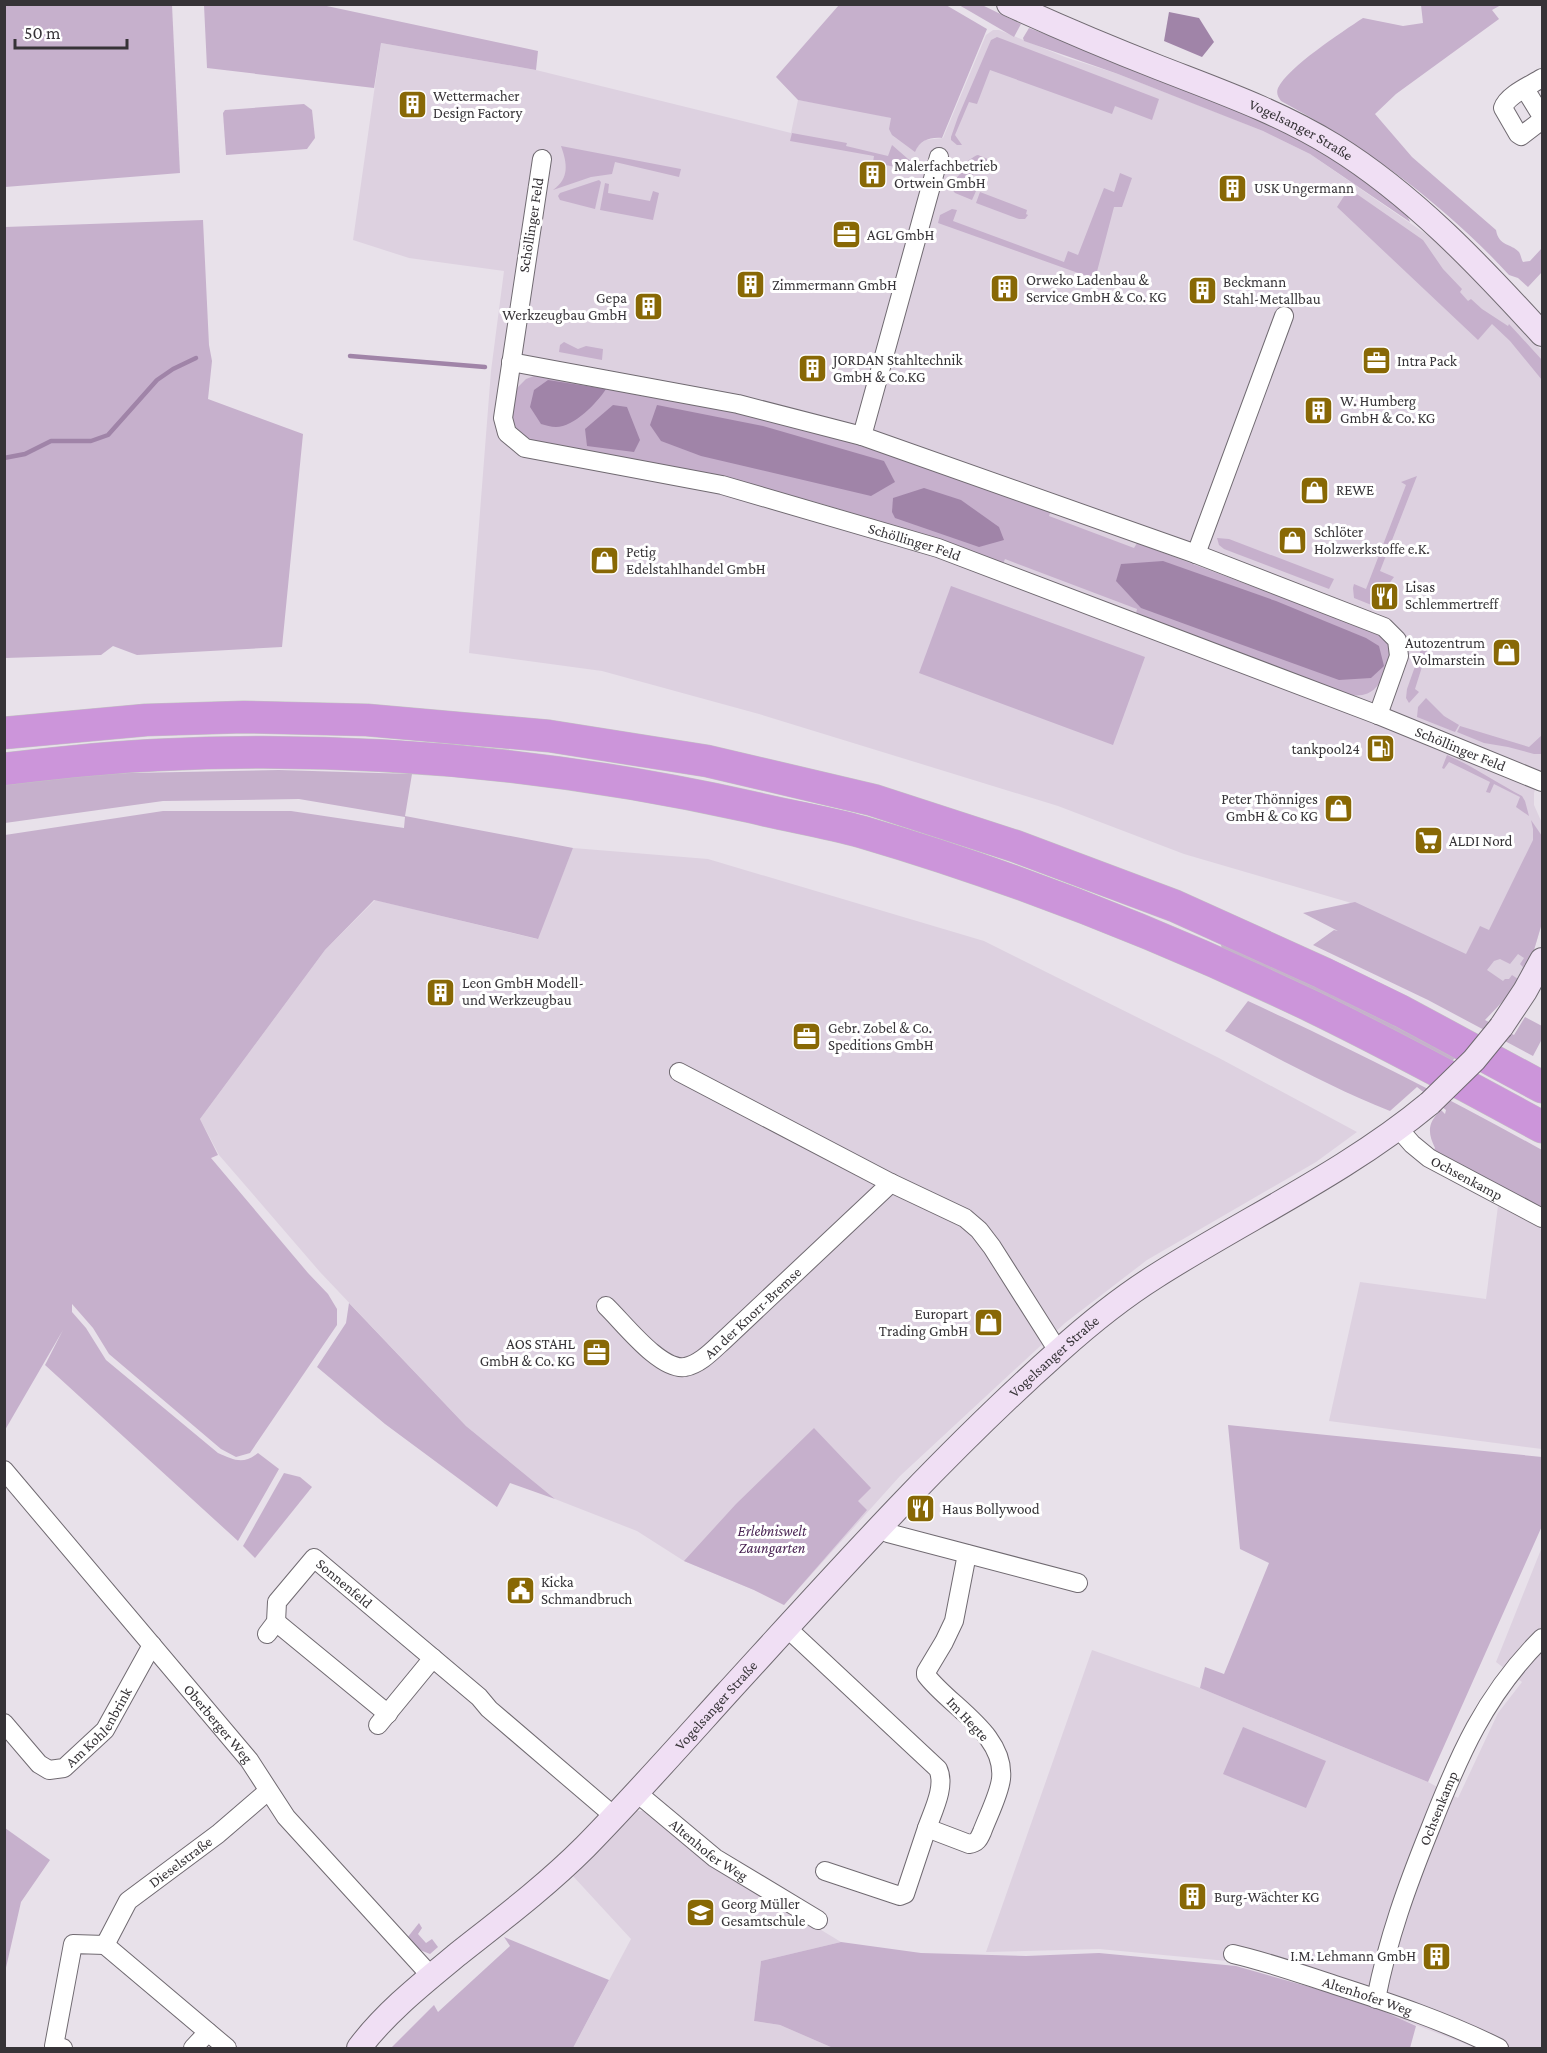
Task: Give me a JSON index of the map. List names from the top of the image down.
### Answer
{
  "streets": {
    "street": [
      "Vogelsanger Straße",
      "Schöllinger Feld",
      "Ochsenkamp",
      "An der Knorr-Bremse",
      "Sonnenfeld",
      "Im Hegte",
      "Oberberger Weg",
      "Am Kohlenbrink",
      "Altenhofer Weg",
      "Dieselstraße"
    ]
  },
  "crossings": [
    ["Vogelsanger Straße", "Ochsenkamp"],
    ["Vogelsanger Straße", "Sonnenfeld"],
    ["Vogelsanger Straße", "Oberberger Weg"],
    ["Vogelsanger Straße", "Altenhofer Weg"],
    ["Ochsenkamp", "Altenhofer Weg"],
    ["Oberberger Weg", "Am Kohlenbrink"],
    ["Oberberger Weg", "Dieselstraße"]
  ],
  "parks": ["Erlebniswelt Zaungarten"],
  "places": {
    "building": [
      "Wettermacher Design Factory",
      "Malerfachbetrieb Ortwein GmbH",
      "USK Ungermann",
      "Zimmermann GmbH",
      "Orweko Ladenbau & Service GmbH & Co. KG",
      "Beckmann Stahl-Metallbau",
      "Gepa Werkzeugbau GmbH",
      "JORDAN Stahltechnik GmbH & Co.KG",
      "W. Humberg GmbH & Co. KG",
      "Leon GmbH Modell- und Werkzeugbau",
      "Burg-Wächter KG",
      "I.M. Lehmann GmbH"
    ],
    "office": [
      "AGL GmbH",
      "Intra Pack",
      "Gebr. Zobel & Co. Speditions GmbH",
      "AOS STAHL GmbH & Co. KG"
    ],
    "shop": [
      "REWE",
      "Schlöter Holzwerkstoffe e.K.",
      "Petig Edelstahlhandel GmbH",
      "Autozentrum Volmarstein",
      "Peter Thönniges GmbH & Co KG",
      "Europart Trading GmbH"
    ],
    "restaurant": ["Lisas Schlemmertreff", "Haus Bollywood"],
    "fuel station": ["tankpool24"],
    "supermarket": ["ALDI Nord"],
    "public building": ["Kicka Schmandbruch"],
    "school or university": ["Georg Müller Gesamtschule"]
  },
  "scale_bar": "50 m"
}
